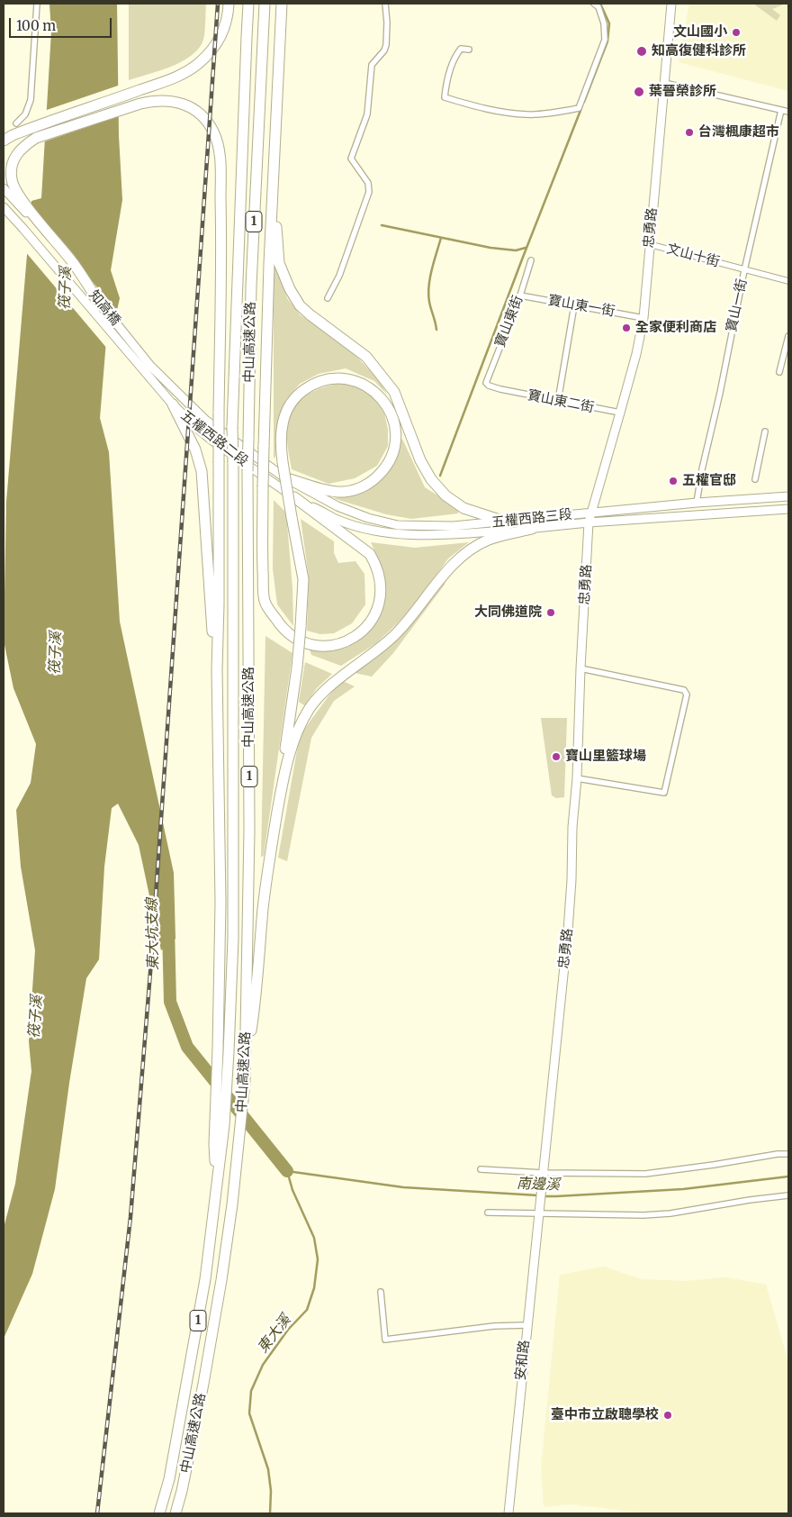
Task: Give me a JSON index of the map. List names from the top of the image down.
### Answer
{
  "streets": {
    "highway": ["1", "中山高速公路"],
    "main road": [
      "忠勇路",
      "知高橋",
      "五權西路二段",
      "五權西路三段",
      "安和路"
    ],
    "street": [
      "文山十街",
      "寶山一街",
      "寶山東一街",
      "寶山東街",
      "寶山東二街"
    ]
  },
  "crossings": [
    ["忠勇路", "文山十街"],
    ["忠勇路", "寶山東一街"],
    ["忠勇路", "寶山東二街"],
    ["忠勇路", "五權西路三段"],
    ["忠勇路", "安和路"],
    ["文山十街", "寶山一街"],
    ["寶山一街", "五權西路三段"],
    ["寶山東一街", "寶山東街"],
    ["知高橋", "五權西路二段"],
    ["寶山東街", "寶山東二街"],
    ["五權西路二段", "五權西路三段"]
  ],
  "water": [
    "筏子溪",
    "東大坑支線",
    "南邊溪",
    "東大溪"
  ],
  "places": [
    "文山國小",
    "知高復健科診所",
    "葉晉榮診所",
    "台灣楓康超市",
    "全家便利商店",
    "五權官邸",
    "大同佛道院",
    "寶山里籃球場",
    "臺中市立啟聰學校"
  ],
  "scale_bar": "100 m"
}
